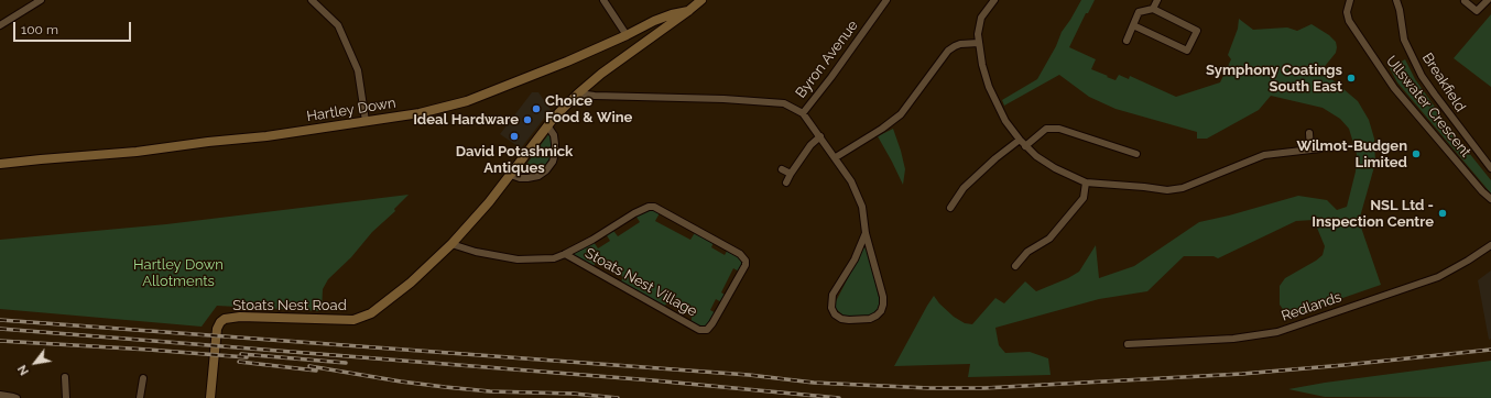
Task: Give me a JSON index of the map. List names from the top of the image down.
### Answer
{
  "streets": {
    "street": [
      "Byron Avenue",
      "Breakfield",
      "Ullswater Crescent",
      "Hartley Down",
      "Stoats Nest Village",
      "Stoats Nest Road",
      "Redlands"
    ]
  },
  "crossings": [
    ["Hartley Down", "Stoats Nest Road"],
    ["Stoats Nest Village", "Stoats Nest Road"]
  ],
  "parks": ["Hartley Down Allotments"],
  "places": [
    "Symphony Coatings South East",
    "Choice Food & Wine",
    "Ideal Hardware",
    "David Potashnick Antiques",
    "Wilmot-Budgen Limited",
    "NSL Ltd - Inspection Centre"
  ],
  "scale_bar": "100 m",
  "north": "bottom left"
}
